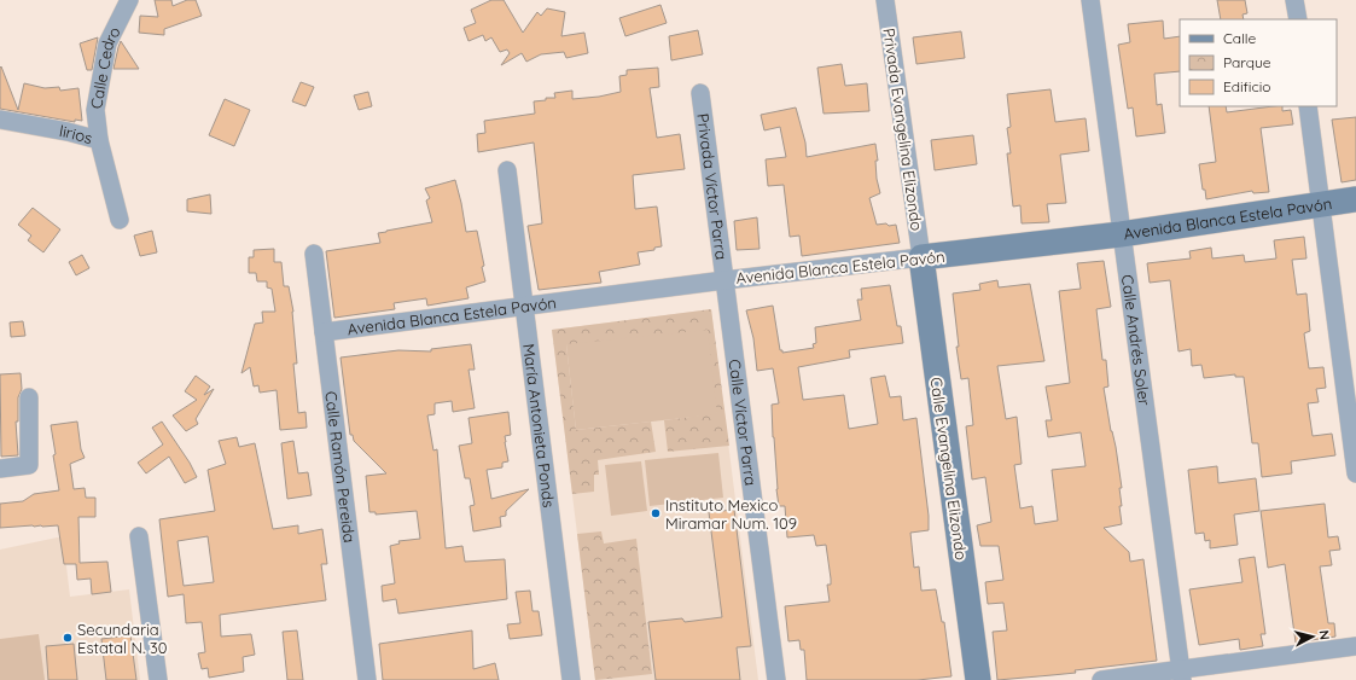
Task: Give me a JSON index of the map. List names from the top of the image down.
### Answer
{
  "streets": {
    "main road": ["Avenida Blanca Estela Pavón", "Calle Evangelina Elizondo"],
    "street": [
      "Calle Cedro",
      "Privada Evangelina Elizondo",
      "lirios",
      "Privada Víctor Parra",
      "Calle Andrés Soler",
      "Calle Víctor Parra",
      "María Antonieta Ponds",
      "Calle Ramón Pereida"
    ]
  },
  "crossings": [
    ["Calle Cedro", "lirios"],
    ["Privada Evangelina Elizondo", "Avenida Blanca Estela Pavón"],
    ["Privada Evangelina Elizondo", "Calle Evangelina Elizondo"],
    ["Privada Víctor Parra", "Avenida Blanca Estela Pavón"],
    ["Privada Víctor Parra", "Calle Víctor Parra"],
    ["Avenida Blanca Estela Pavón", "Calle Andrés Soler"],
    ["Avenida Blanca Estela Pavón", "Calle Víctor Parra"],
    ["Avenida Blanca Estela Pavón", "María Antonieta Ponds"],
    ["Avenida Blanca Estela Pavón", "Calle Ramón Pereida"],
    ["Avenida Blanca Estela Pavón", "Calle Evangelina Elizondo"]
  ],
  "places": ["Instituto Mexico Miramar Num. 109", "Secundaria Estatal N. 30"],
  "legend": ["Calle", "Parque", "Edificio"],
  "north": "right"
}
